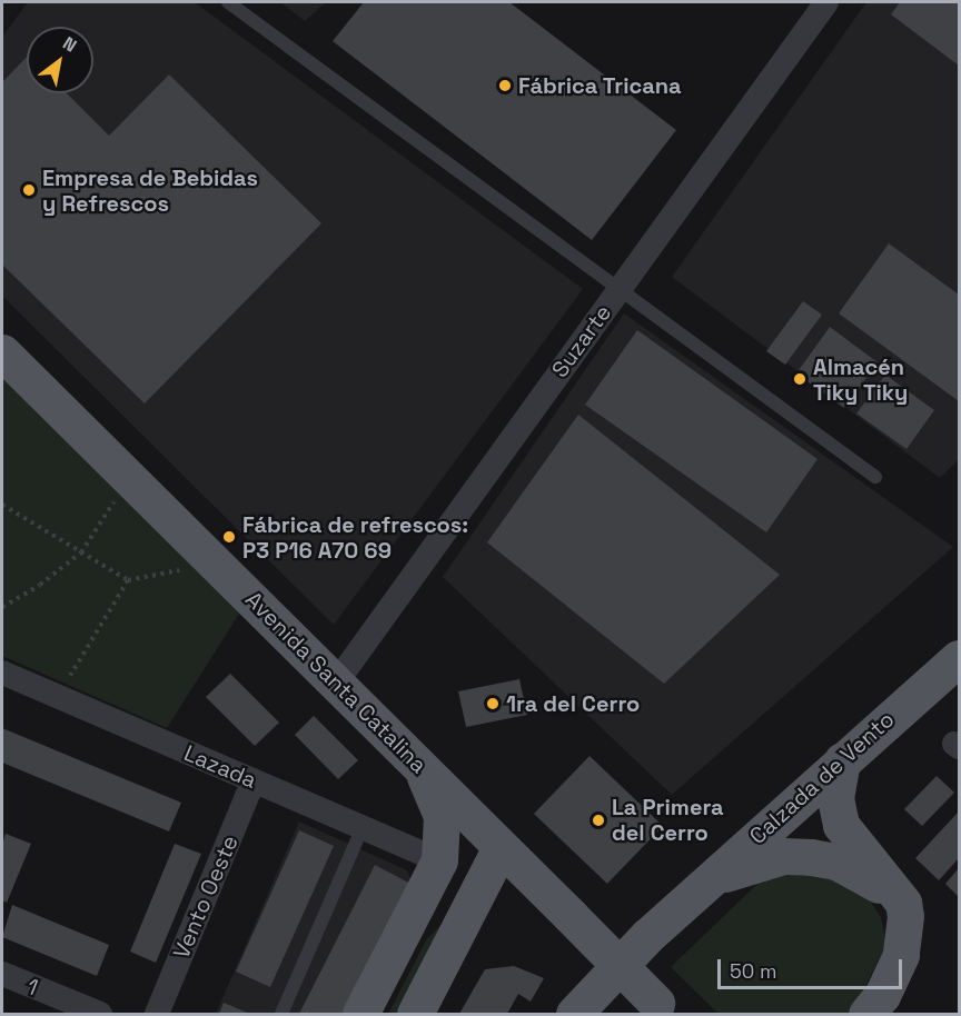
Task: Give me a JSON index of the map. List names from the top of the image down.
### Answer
{
  "streets": {
    "main road": ["Avenida Santa Catalina", "Calzada de Vento"],
    "street": [
      "Suzarte",
      "Lazada",
      "Vento Oeste",
      "1"
    ]
  },
  "crossings": [
    ["Suzarte", "Avenida Santa Catalina"],
    ["Lazada", "Vento Oeste"]
  ],
  "places": [
    "Fábrica Tricana",
    "Empresa de Bebidas y Refrescos",
    "Almacén Tiky Tiky",
    "Fábrica de refrescos: P3 P16 A70 69",
    "1ra del Cerro",
    "La Primera del Cerro"
  ],
  "scale_bar": "50 m",
  "north": "top right"
}
